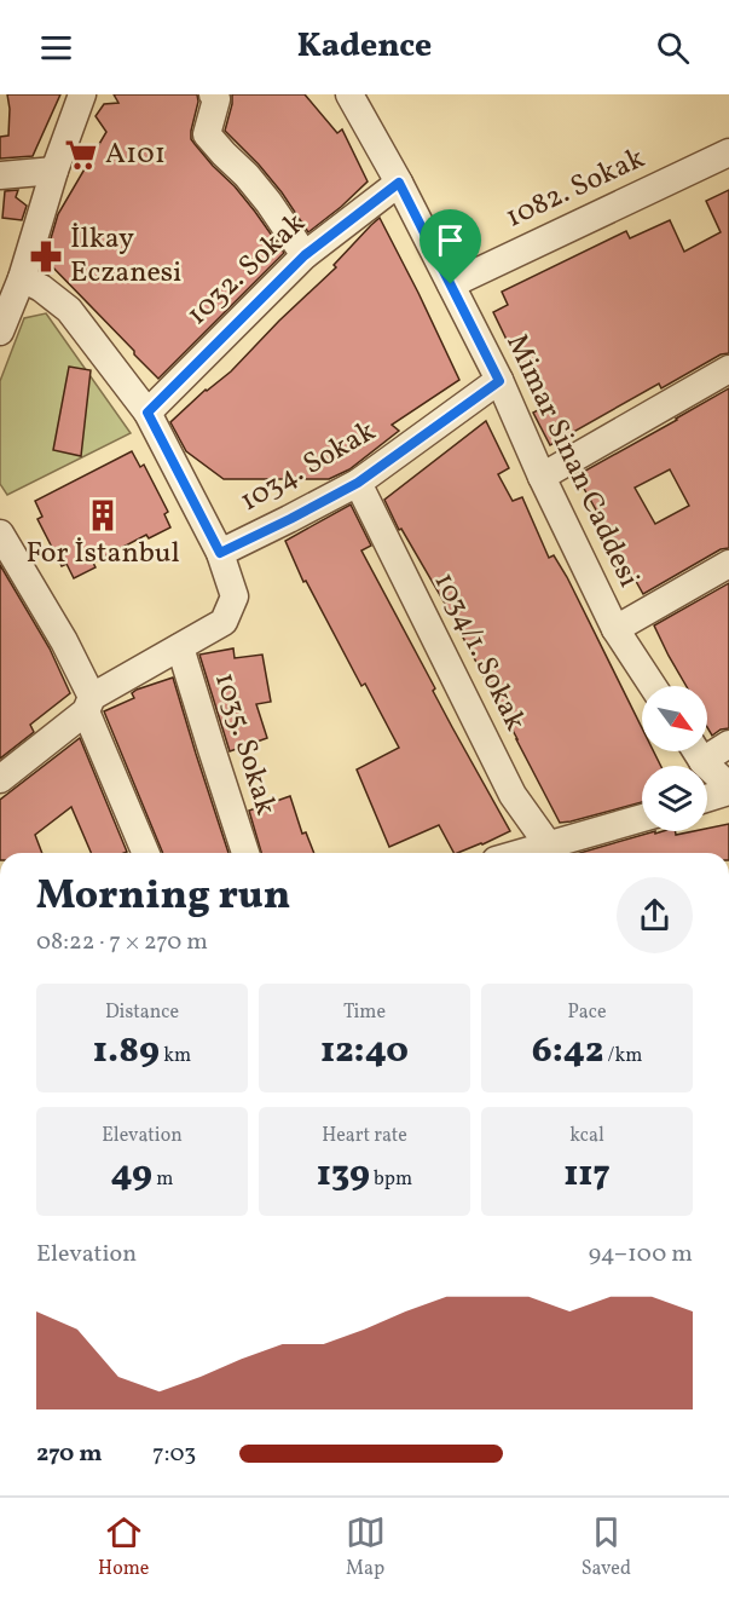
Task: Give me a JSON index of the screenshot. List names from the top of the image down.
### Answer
{
  "streets": {
    "street": [
      "1082. Sokak",
      "1032. Sokak",
      "Mimar Sinan Caddesi",
      "1034. Sokak",
      "1034/1. Sokak",
      "1035. Sokak"
    ]
  },
  "crossings": [
    ["1082. Sokak", "Mimar Sinan Caddesi"],
    ["1032. Sokak", "Mimar Sinan Caddesi"],
    ["Mimar Sinan Caddesi", "1034. Sokak"],
    ["1034. Sokak", "1034/1. Sokak"]
  ],
  "places": {
    "supermarket": ["A101"],
    "pharmacy": ["İlkay Eczanesi"],
    "building": ["For İstanbul"]
  },
  "north": "bottom right",
  "page": {
    "header": "Kadence",
    "heading": ["Morning run", "08:22 · 7 × 270 m"],
    "stats": [
      ["Distance", "1.89 km"],
      ["Time", "12:40"],
      ["Pace", "6:42 /km"],
      ["Elevation", "49 m"],
      ["Heart rate", "139 bpm"],
      ["kcal", "117"]
    ],
    "chart": ["Elevation", "94–100 m"],
    "list": [
      {
        "name": "270 m",
        "note": "7:03"
      }
    ],
    "tabs": ["Home", "Map", "Saved"]
  }
}
